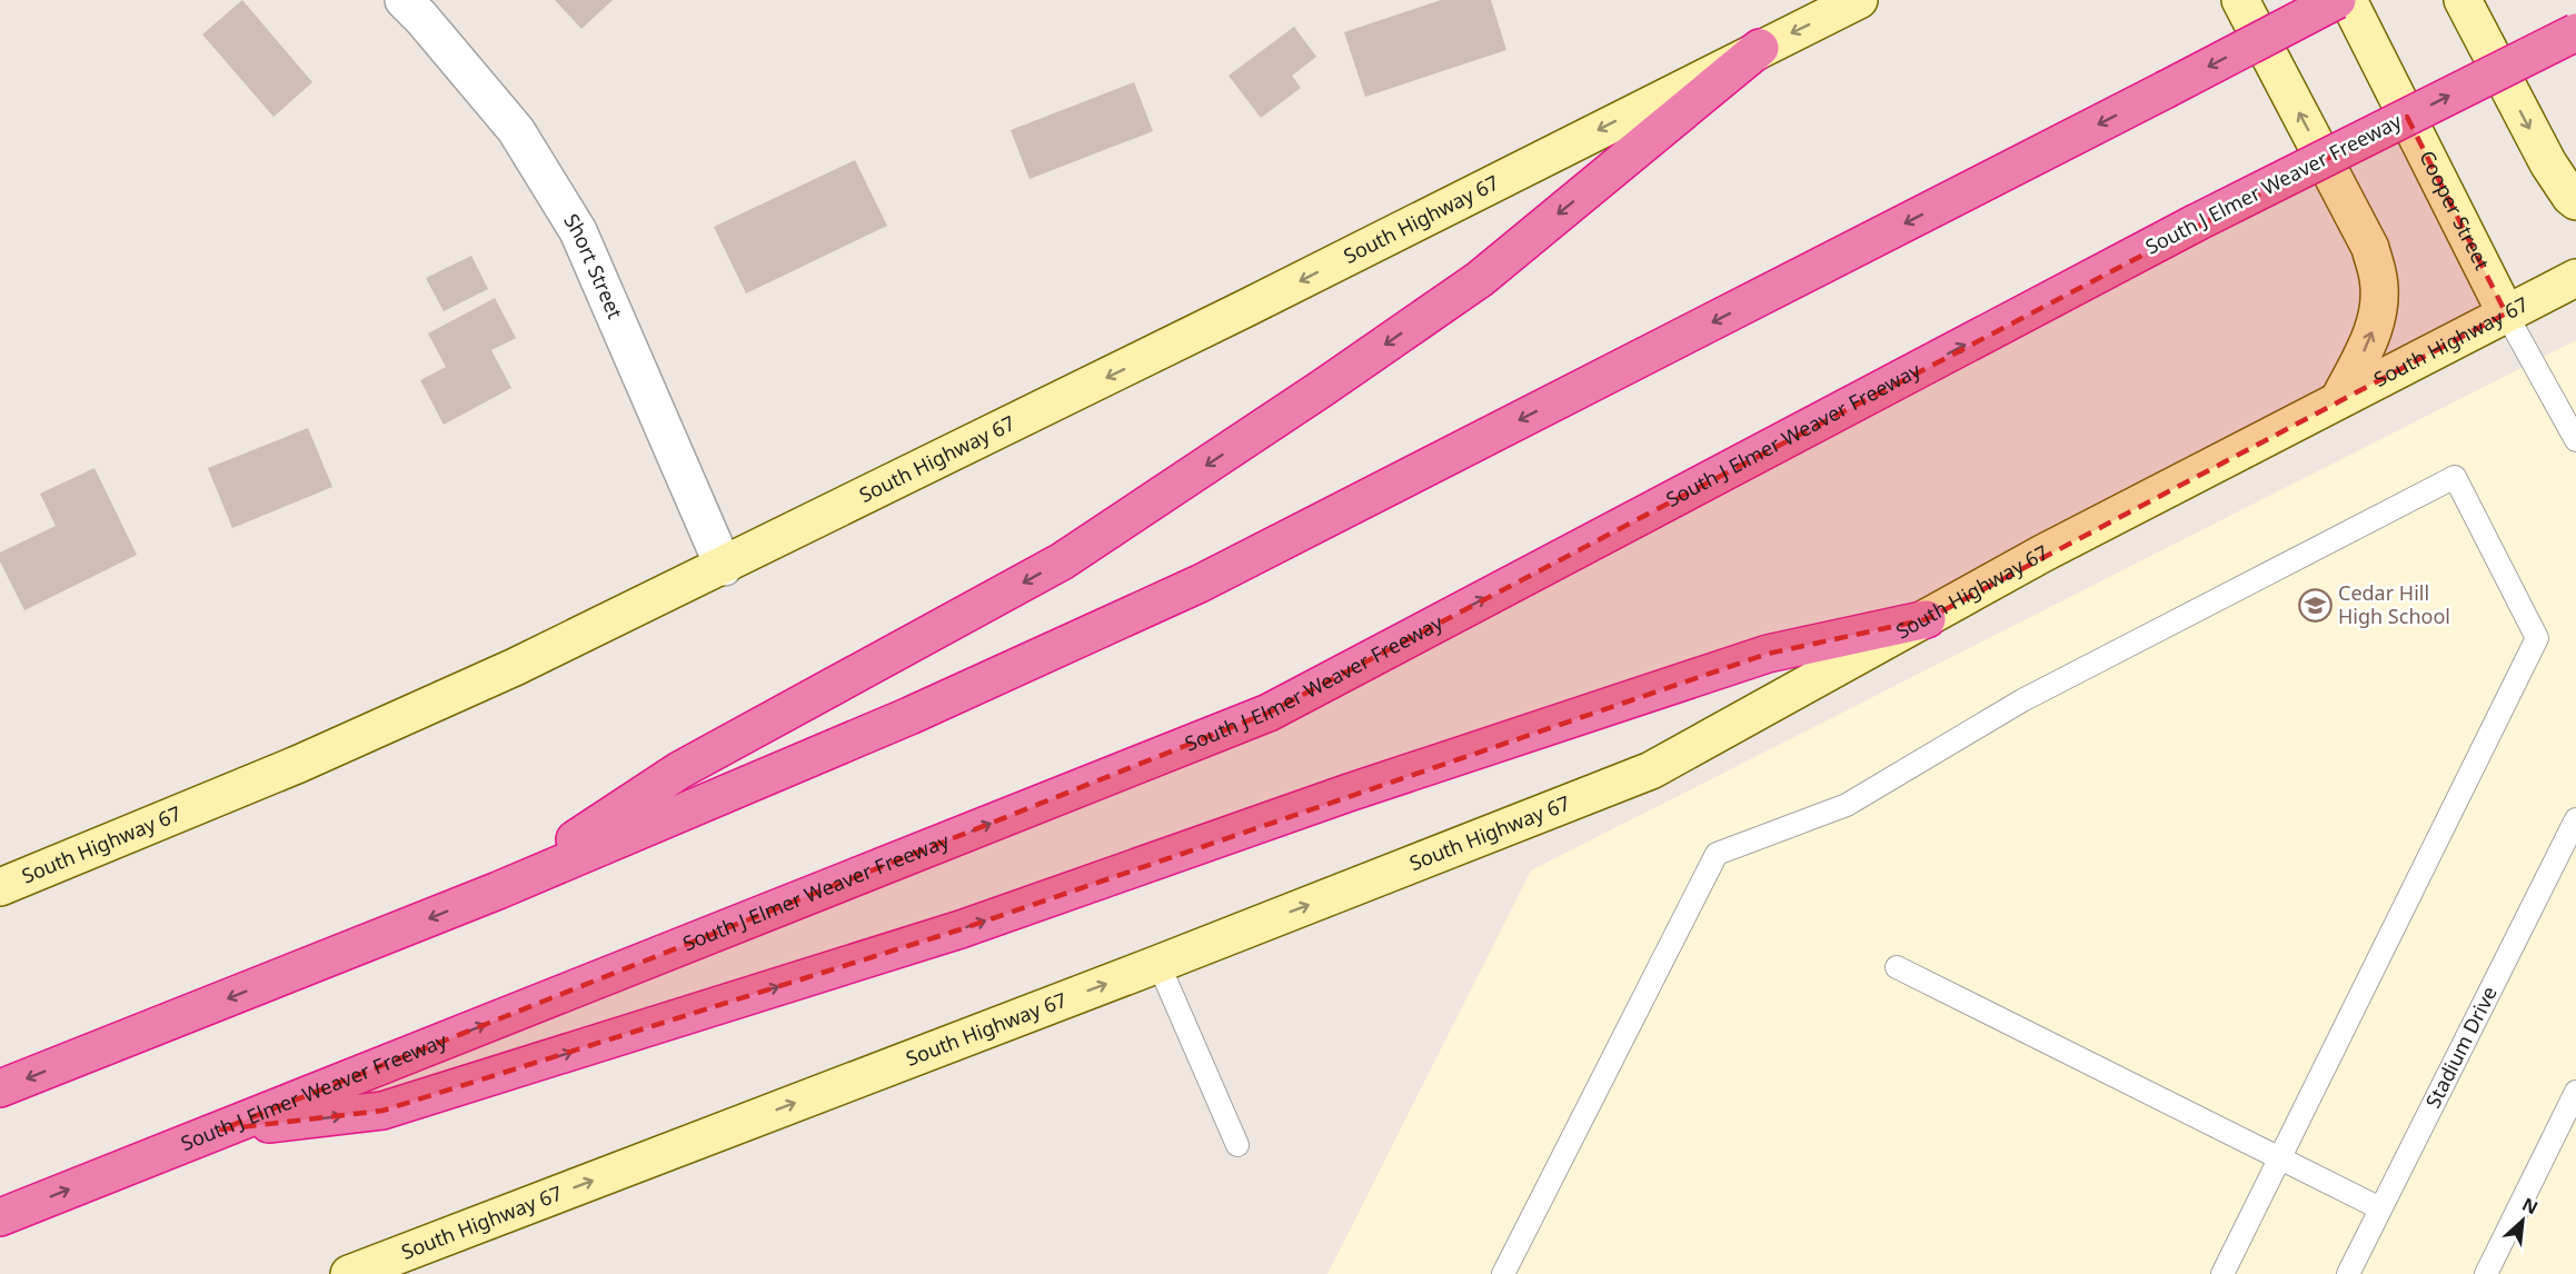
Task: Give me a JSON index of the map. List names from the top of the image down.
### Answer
{
  "streets": {
    "highway": ["South J Elmer Weaver Freeway"],
    "main road": ["Cooper Street", "South Highway 67"],
    "street": ["Short Street"],
    "lane": ["Stadium Drive"]
  },
  "crossings": [
    ["Cooper Street", "South Highway 67"],
    ["South Highway 67", "Short Street"]
  ],
  "places": {
    "school or university": ["Cedar Hill High School"]
  },
  "north": "top right"
}
